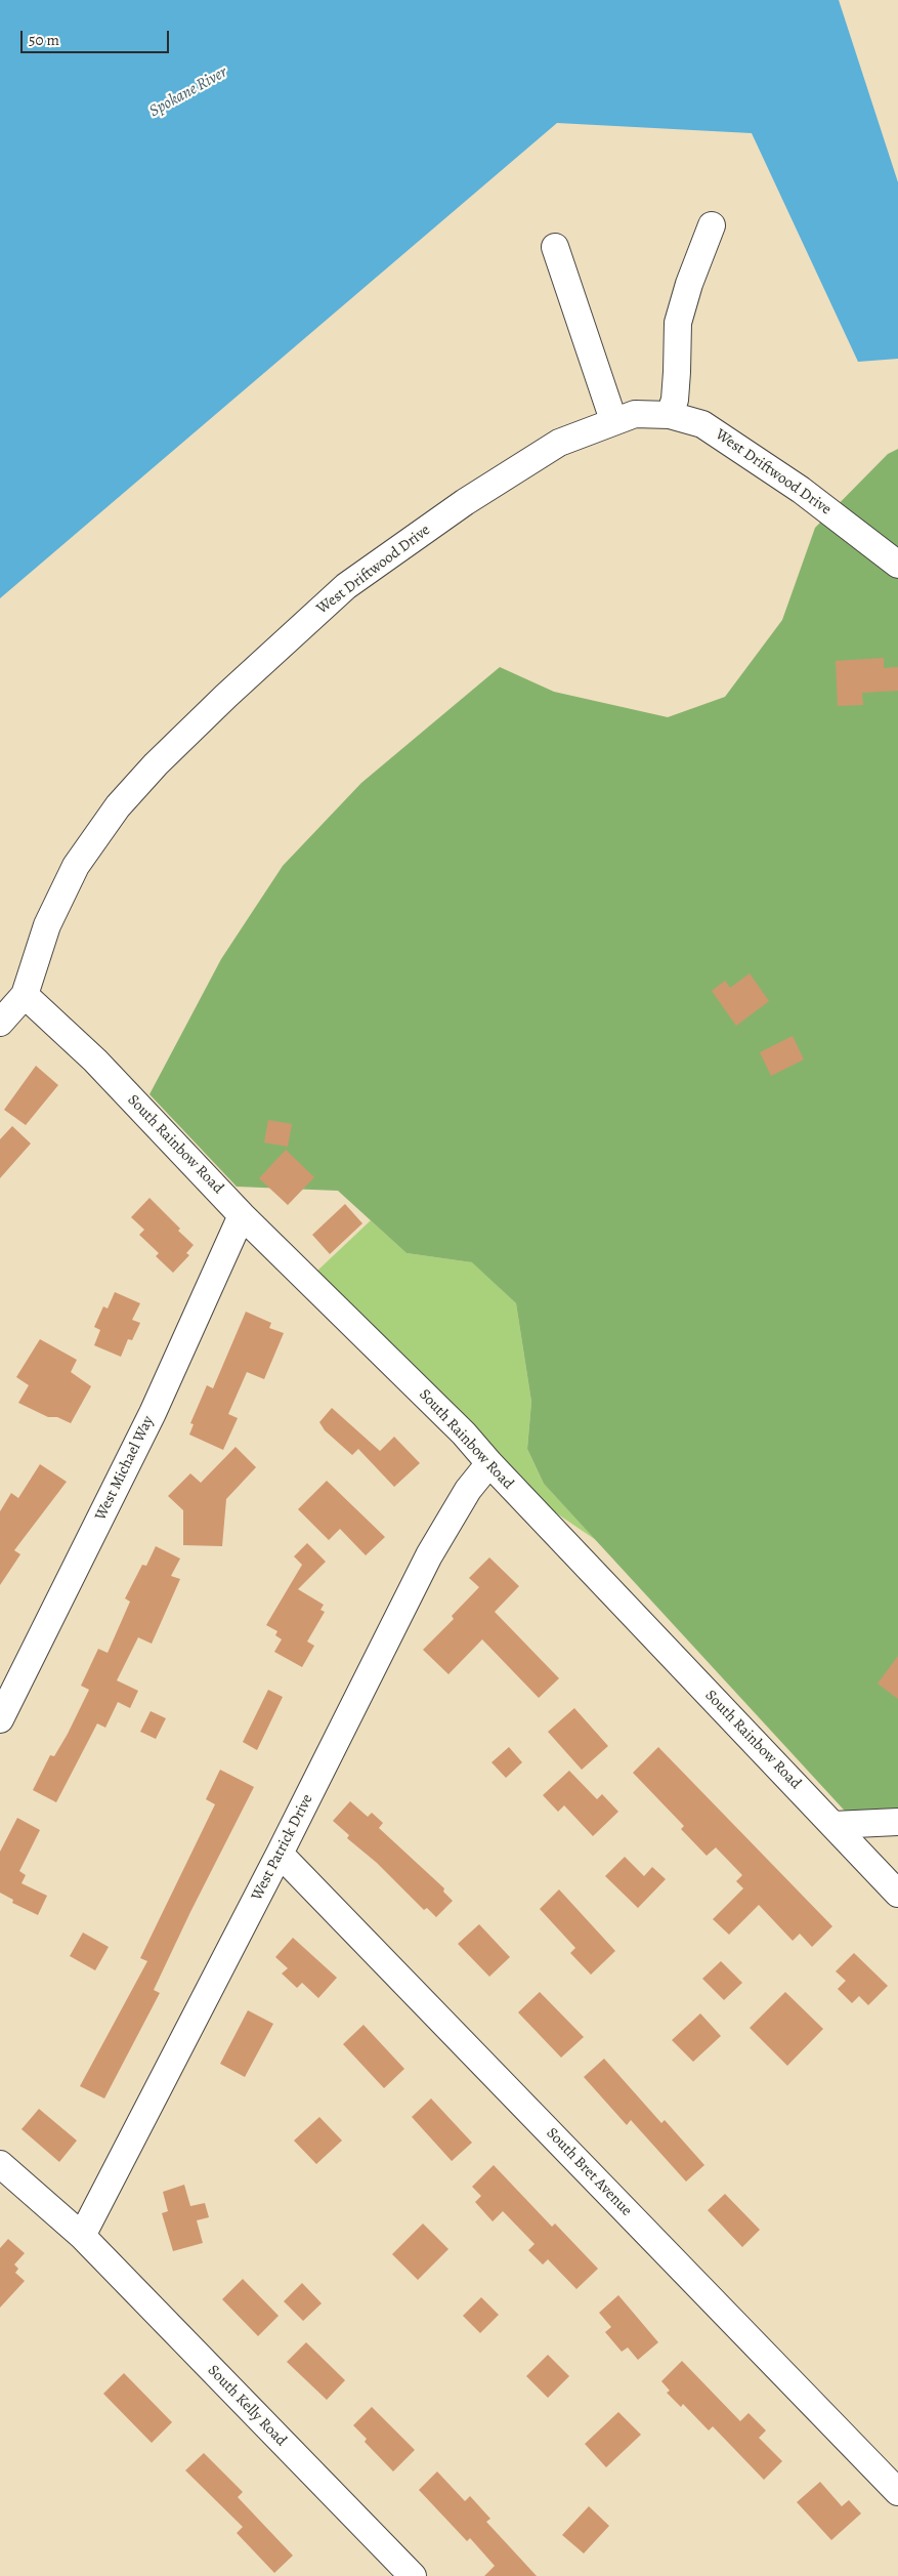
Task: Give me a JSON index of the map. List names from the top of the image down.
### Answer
{
  "streets": {
    "street": [
      "West Driftwood Drive",
      "South Rainbow Road",
      "West Michael Way",
      "West Patrick Drive",
      "South Bret Avenue",
      "South Kelly Road"
    ]
  },
  "crossings": [
    ["West Driftwood Drive", "South Rainbow Road"],
    ["South Rainbow Road", "West Michael Way"],
    ["South Rainbow Road", "West Patrick Drive"],
    ["West Patrick Drive", "South Bret Avenue"],
    ["West Patrick Drive", "South Kelly Road"]
  ],
  "water": ["Spokane River"],
  "scale_bar": "50 m"
}
